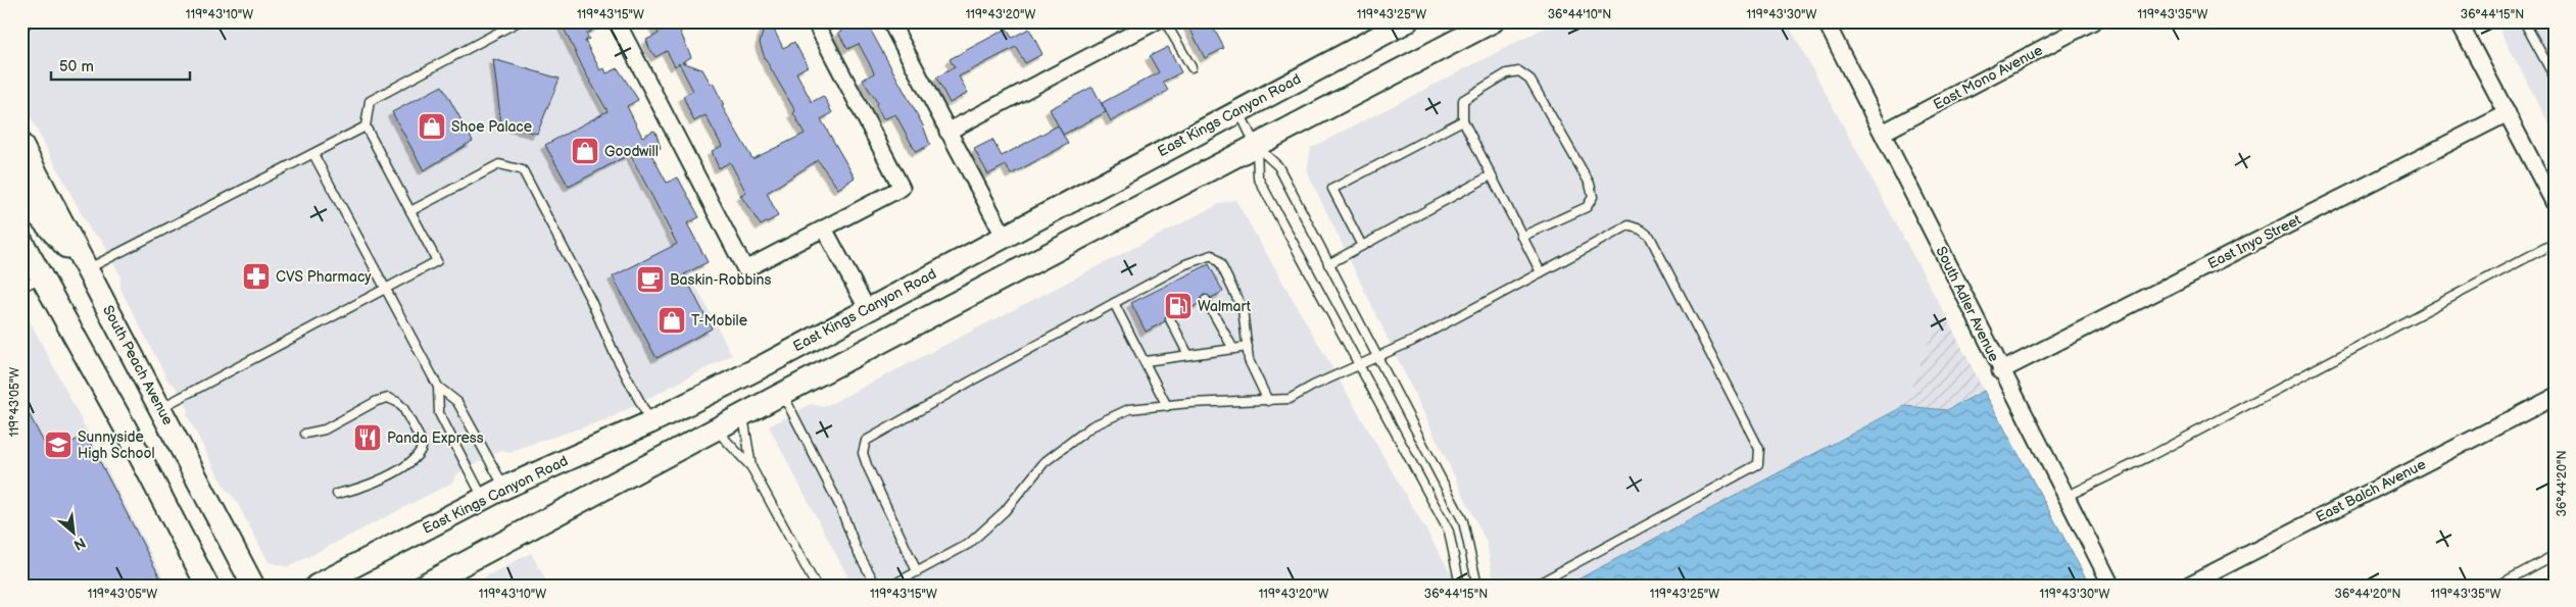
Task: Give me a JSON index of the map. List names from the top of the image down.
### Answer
{
  "streets": {
    "main road": ["East Kings Canyon Road", "South Peach Avenue"],
    "street": [
      "East Mono Avenue",
      "East Inyo Street",
      "South Adler Avenue",
      "East Balch Avenue"
    ]
  },
  "crossings": [
    ["East Mono Avenue", "South Adler Avenue"],
    ["East Inyo Street", "South Adler Avenue"]
  ],
  "places": {
    "shop": ["Shoe Palace", "Goodwill", "T-Mobile"],
    "pharmacy": ["CVS Pharmacy"],
    "cafe": ["Baskin-Robbins"],
    "fuel station": ["Walmart"],
    "restaurant": ["Panda Express"],
    "school or university": ["Sunnyside High School"]
  },
  "scale_bar": "50 m",
  "north": "bottom right",
  "coordinates": [
    "119°43'10\"W",
    "119°43'15\"W",
    "119°43'20\"W",
    "119°43'25\"W",
    "36°44'10\"N",
    "119°43'30\"W",
    "119°43'35\"W",
    "36°44'15\"N",
    "119°43'05\"W",
    "36°44'20\"N"
  ]
}
